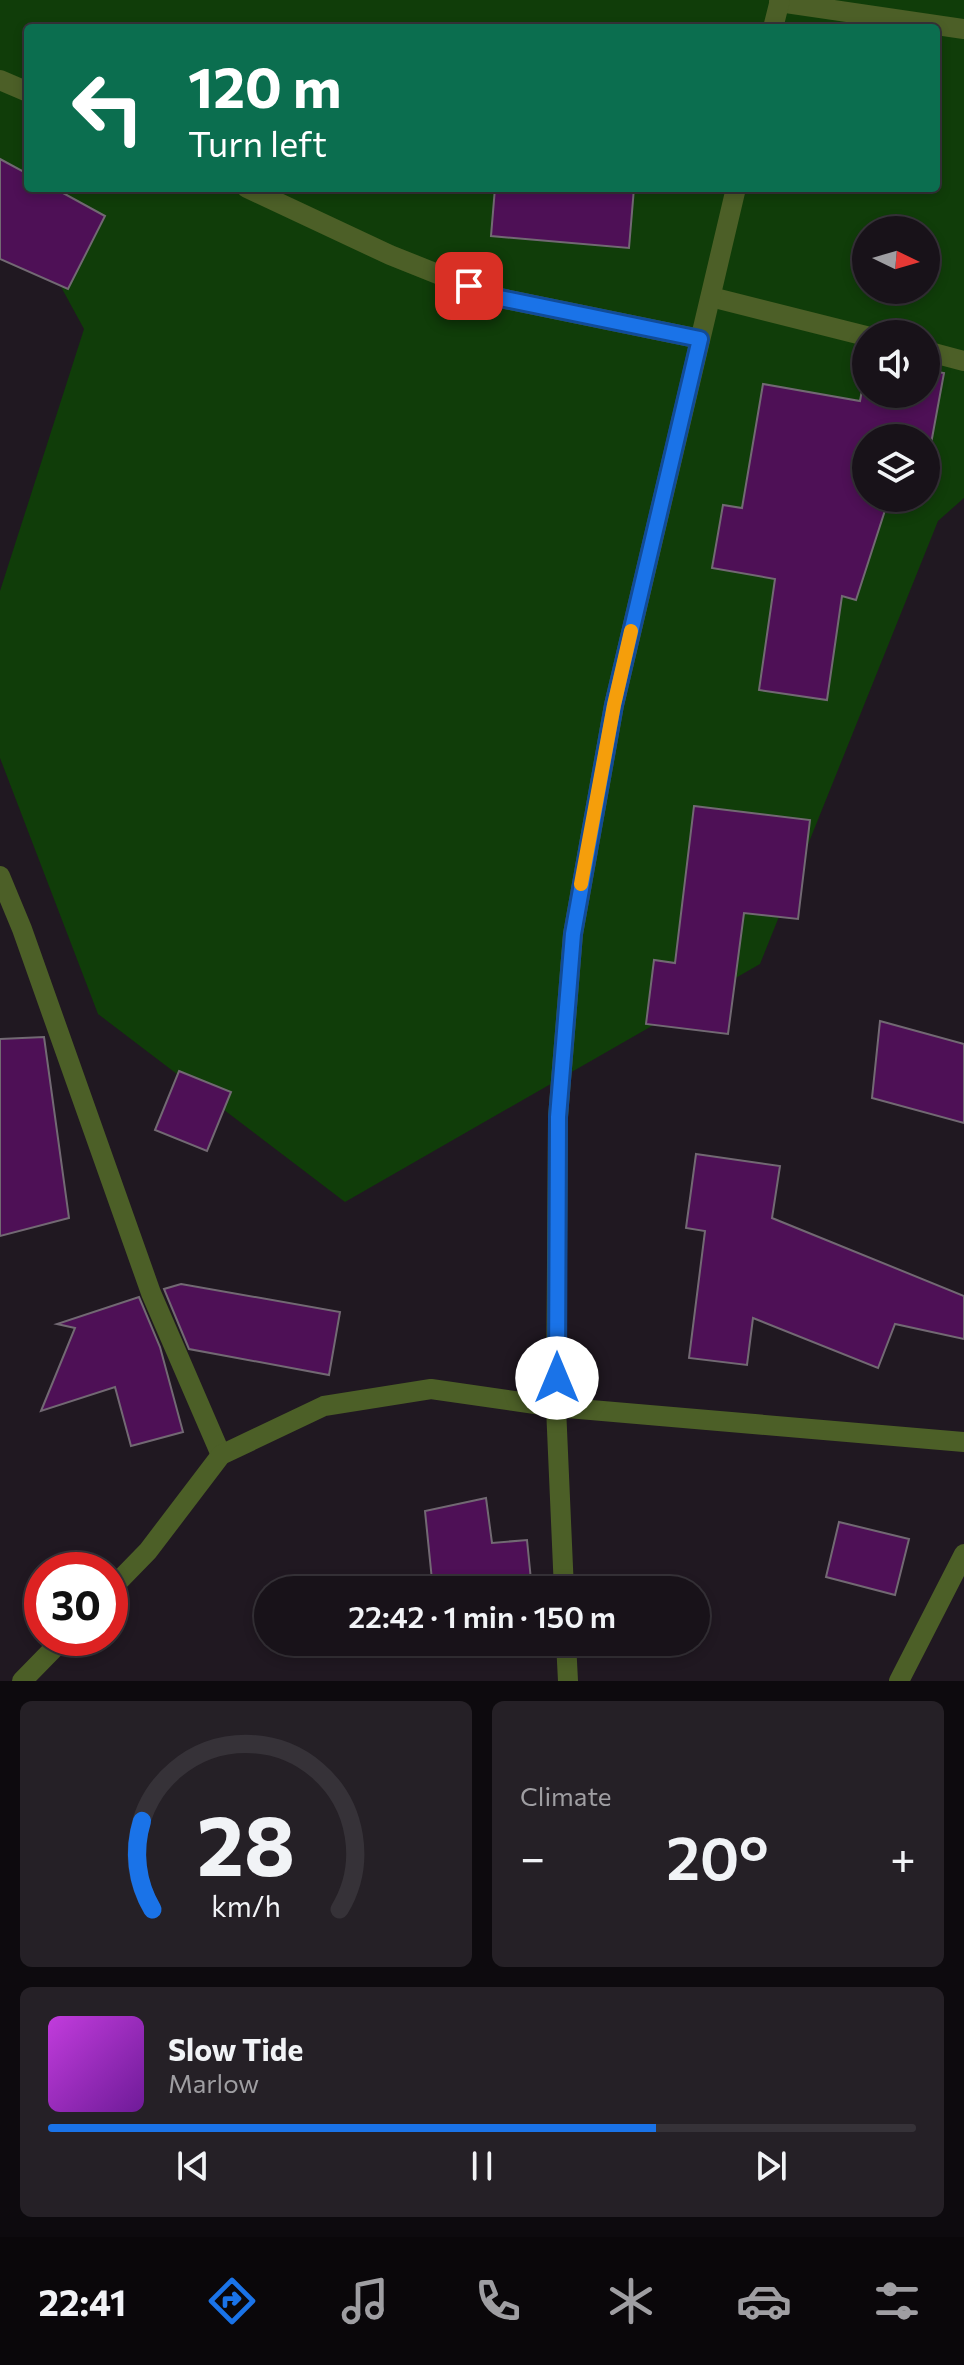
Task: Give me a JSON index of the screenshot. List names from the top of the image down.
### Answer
{
  "north": "right",
  "page": {
    "turn": ["120 m", "Turn left"],
    "limit": "30",
    "trip": "22:42 · 1 min · 150 m",
    "tile": "Climate",
    "heat": ["−", "20°", "+"],
    "song": ["Slow Tide", "Marlow"],
    "tabs": "22:41",
    "gauge": ["28", "km/h"]
  }
}
